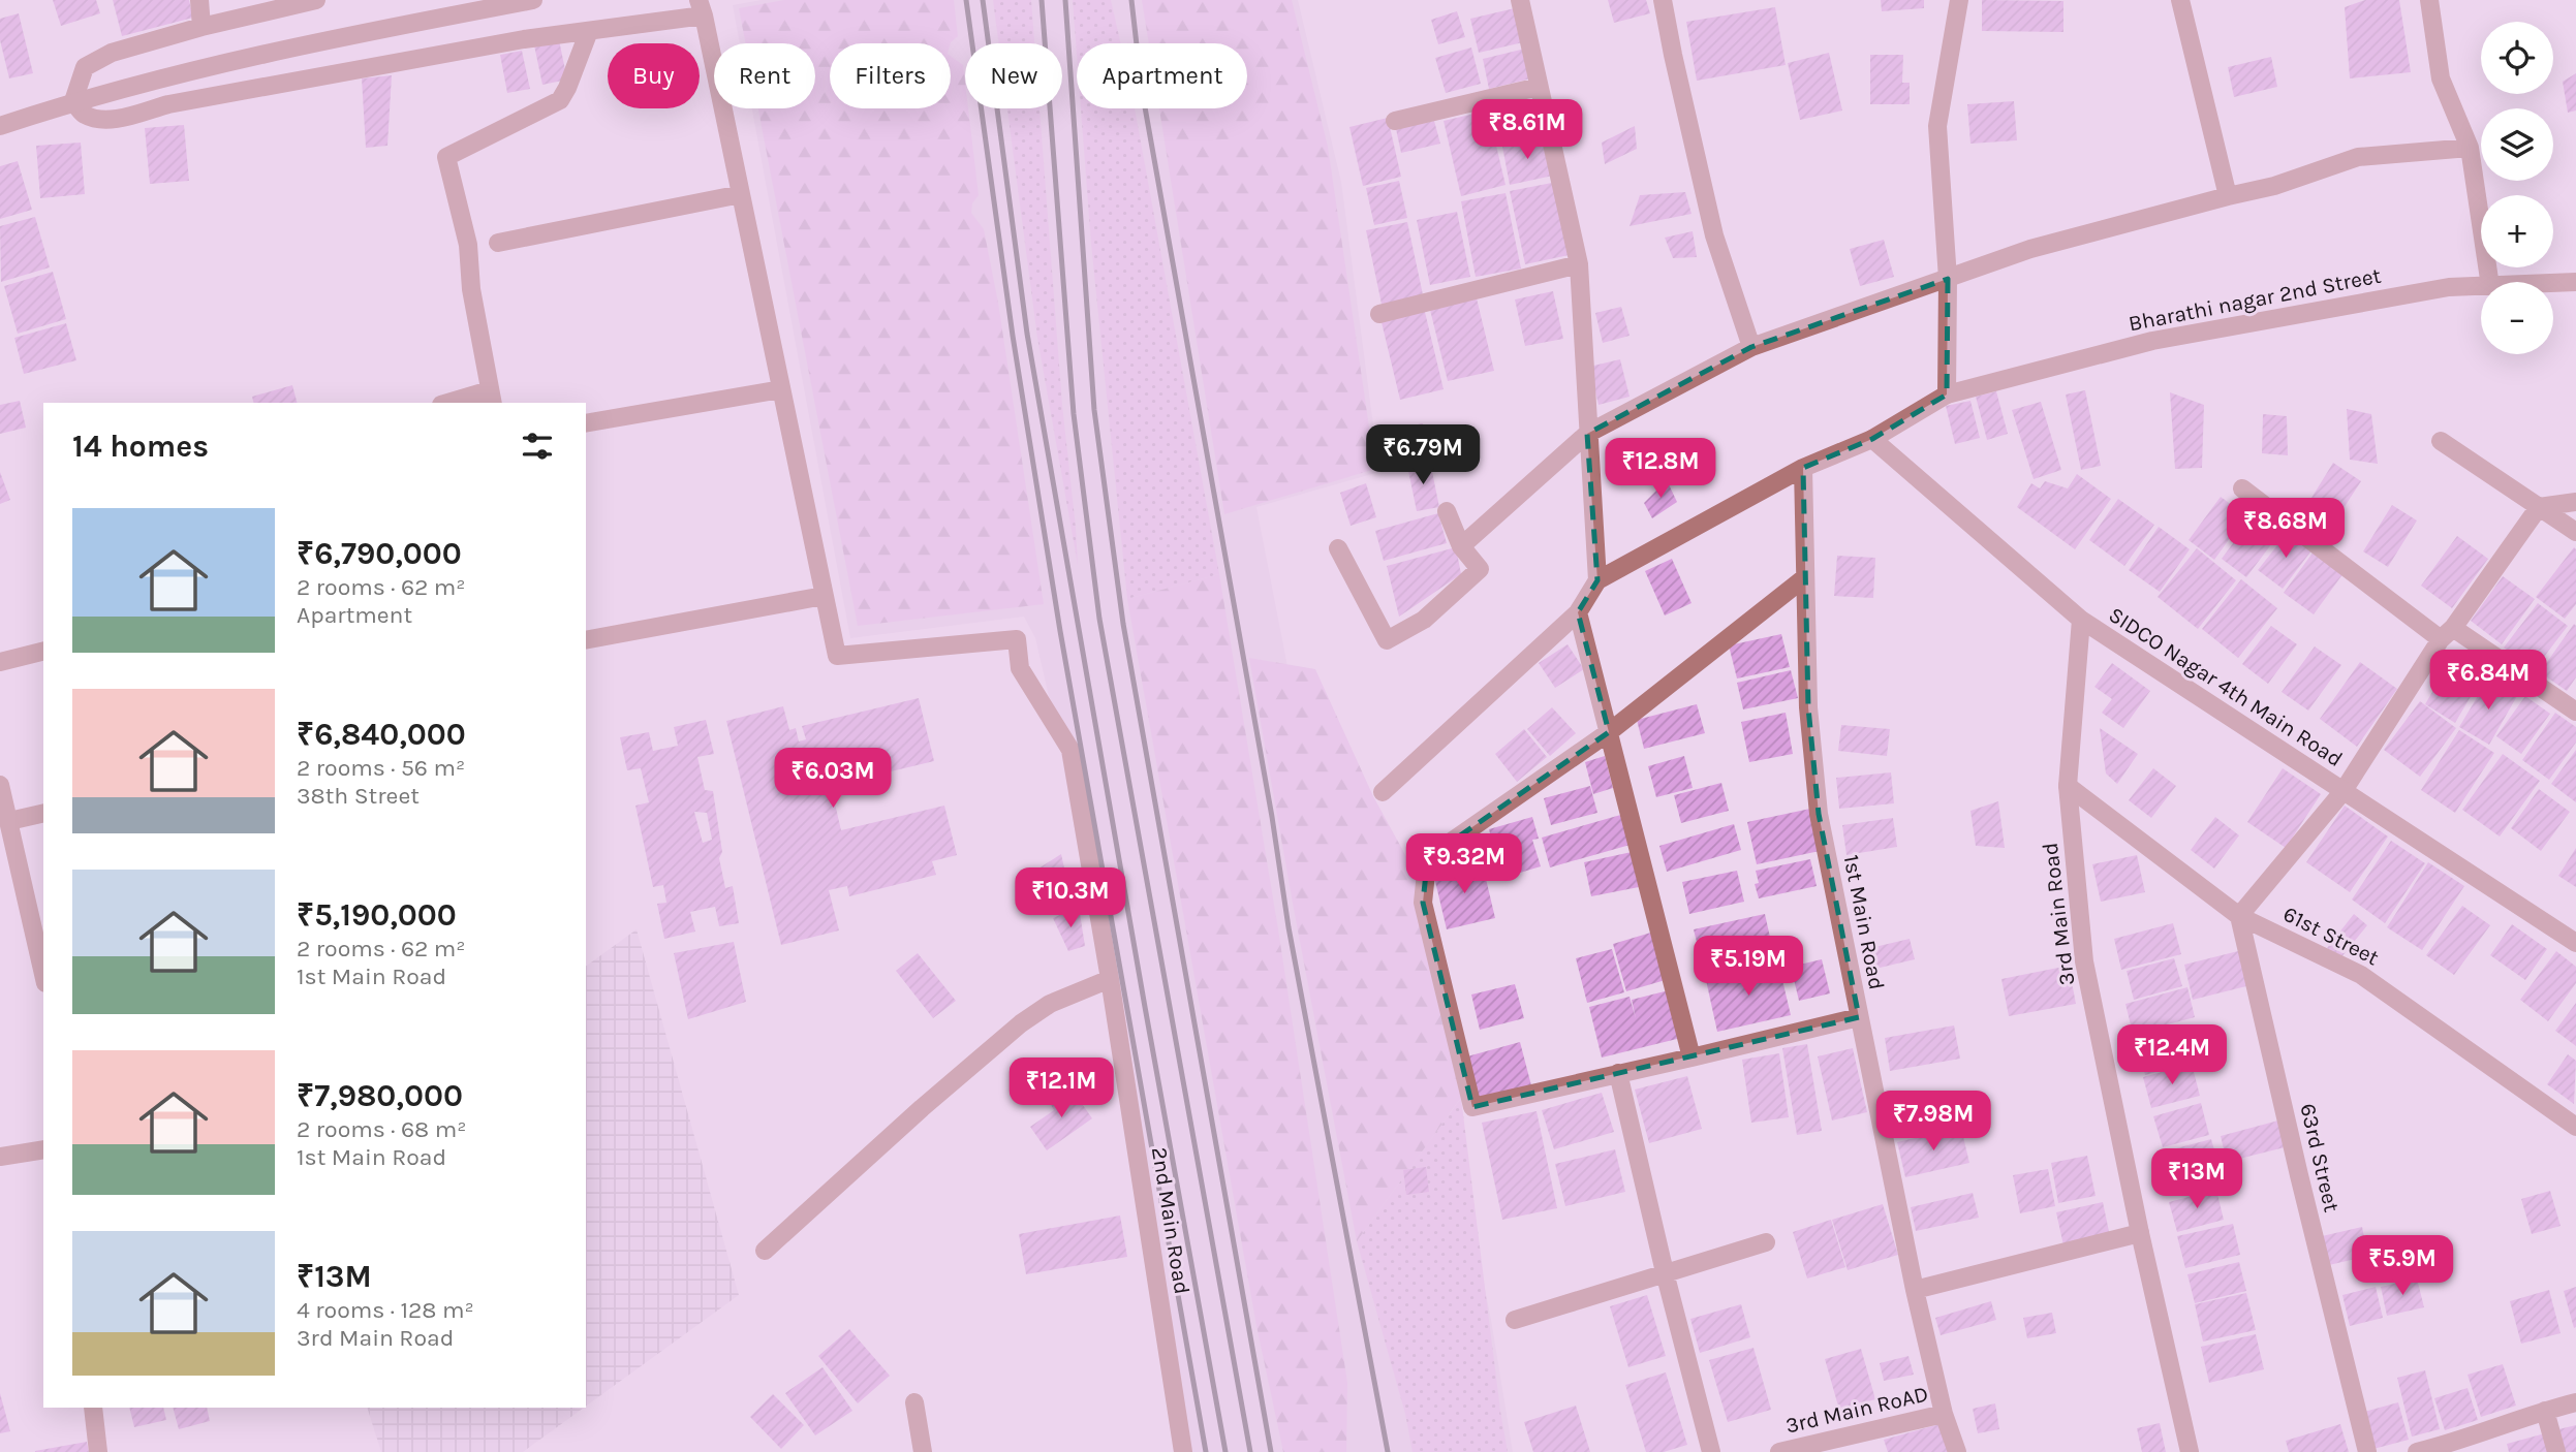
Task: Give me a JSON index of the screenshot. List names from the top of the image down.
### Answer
{
  "streets": {
    "street": [
      "Bharathi nagar 2nd Street",
      "SIDCO Nagar 4th Main Road",
      "3rd Main Road",
      "1st Main Road",
      "61st Street",
      "63rd Street",
      "2nd Main Road",
      "3rd Main RoAD"
    ]
  },
  "crossings": [
    ["Bharathi nagar 2nd Street", "SIDCO Nagar 4th Main Road"],
    ["SIDCO Nagar 4th Main Road", "3rd Main Road"],
    ["3rd Main Road", "61st Street"],
    ["1st Main Road", "3rd Main RoAD"],
    ["61st Street", "63rd Street"]
  ],
  "page": {
    "map_buttons": ["+", "−"],
    "chip": [
      "Buy",
      "Rent",
      "Filters",
      "New",
      "Apartment"
    ],
    "price": [
      "₹8.61M",
      "₹6.79M",
      "₹12.8M",
      "₹8.68M",
      "₹6.84M",
      "₹6.03M",
      "₹9.32M",
      "₹10.3M",
      "₹5.19M",
      "₹12.4M",
      "₹12.1M",
      "₹7.98M",
      "₹13M",
      "₹5.9M"
    ],
    "heading": "14 homes",
    "list": [
      {
        "name": "₹6,790,000",
        "note": "2 rooms · 62 m² · Apartment"
      },
      {
        "name": "₹6,840,000",
        "note": "2 rooms · 56 m² · 38th Street"
      },
      {
        "name": "₹5,190,000",
        "note": "2 rooms · 62 m² · 1st Main Road"
      },
      {
        "name": "₹7,980,000",
        "note": "2 rooms · 68 m² · 1st Main Road"
      },
      {
        "name": "₹13M",
        "note": "4 rooms · 128 m² · 3rd Main Road"
      }
    ]
  }
}
